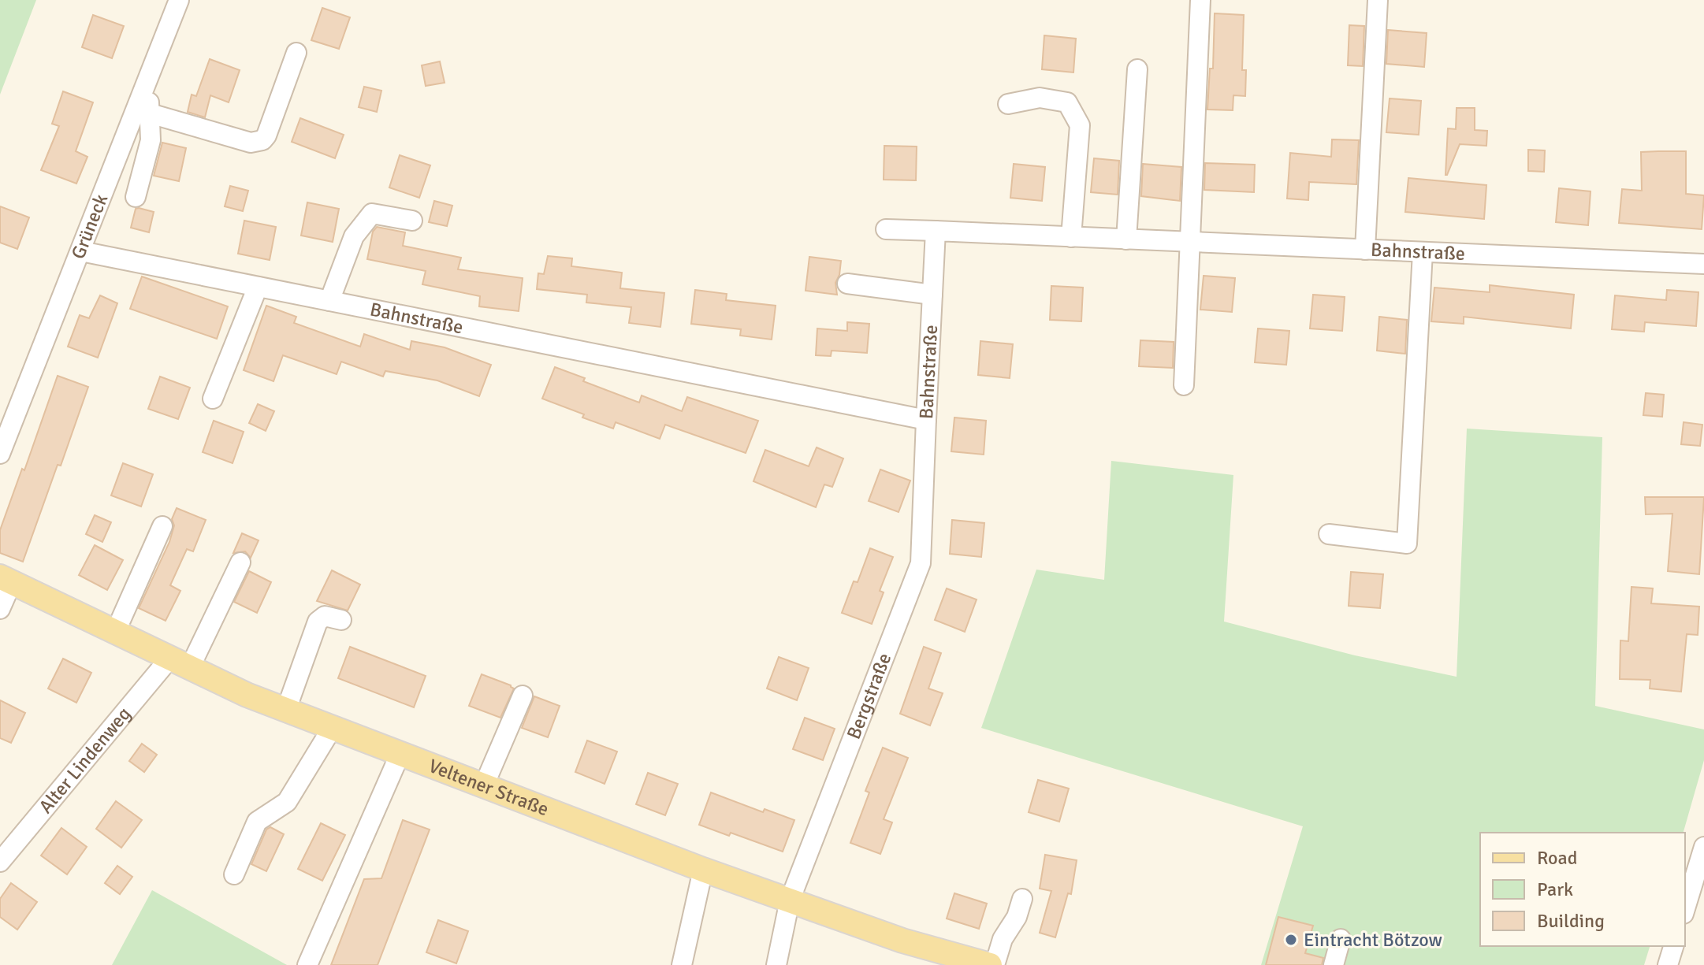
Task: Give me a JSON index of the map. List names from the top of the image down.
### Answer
{
  "streets": {
    "main road": ["Veltener Straße"],
    "street": [
      "Grüneck",
      "Bahnstraße",
      "Bergstraße",
      "Alter Lindenweg"
    ]
  },
  "crossings": [
    ["Grüneck", "Bahnstraße"],
    ["Bahnstraße", "Bergstraße"],
    ["Bergstraße", "Veltener Straße"],
    ["Alter Lindenweg", "Veltener Straße"]
  ],
  "places": ["Eintracht Bötzow"],
  "legend": ["Road", "Park", "Building"]
}
